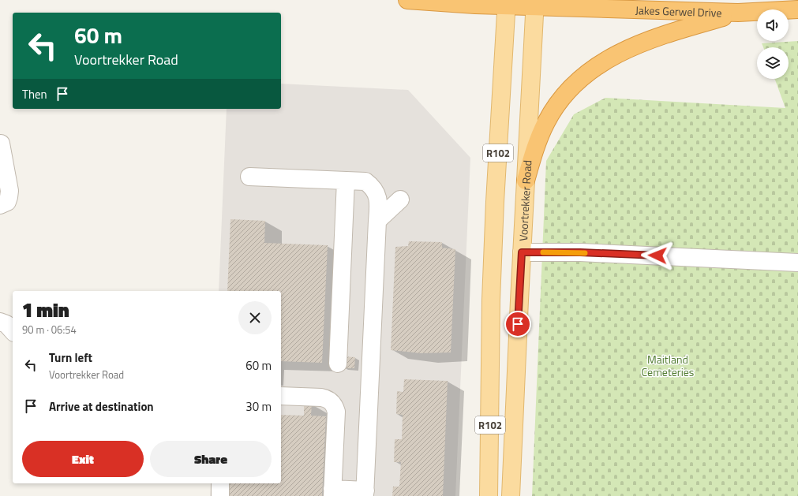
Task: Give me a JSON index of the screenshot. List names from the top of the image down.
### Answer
{
  "streets": {
    "highway": ["Jakes Gerwel Drive"],
    "main road": ["R102", "Voortrekker Road"]
  },
  "crossings": [
    ["Jakes Gerwel Drive", "R102"],
    ["Jakes Gerwel Drive", "Voortrekker Road"]
  ],
  "parks": ["Maitland Cemeteries"],
  "page": {
    "turn": ["60 m", "Voortrekker Road"],
    "then": "Then",
    "heading": ["1 min", "90 m · 06:54"],
    "list": [
      {
        "name": "Turn left",
        "note": "Voortrekker Road",
        "value": "60 m"
      },
      {
        "name": "Arrive at destination",
        "value": "30 m"
      }
    ],
    "buttons": ["Exit", "Share"]
  }
}
